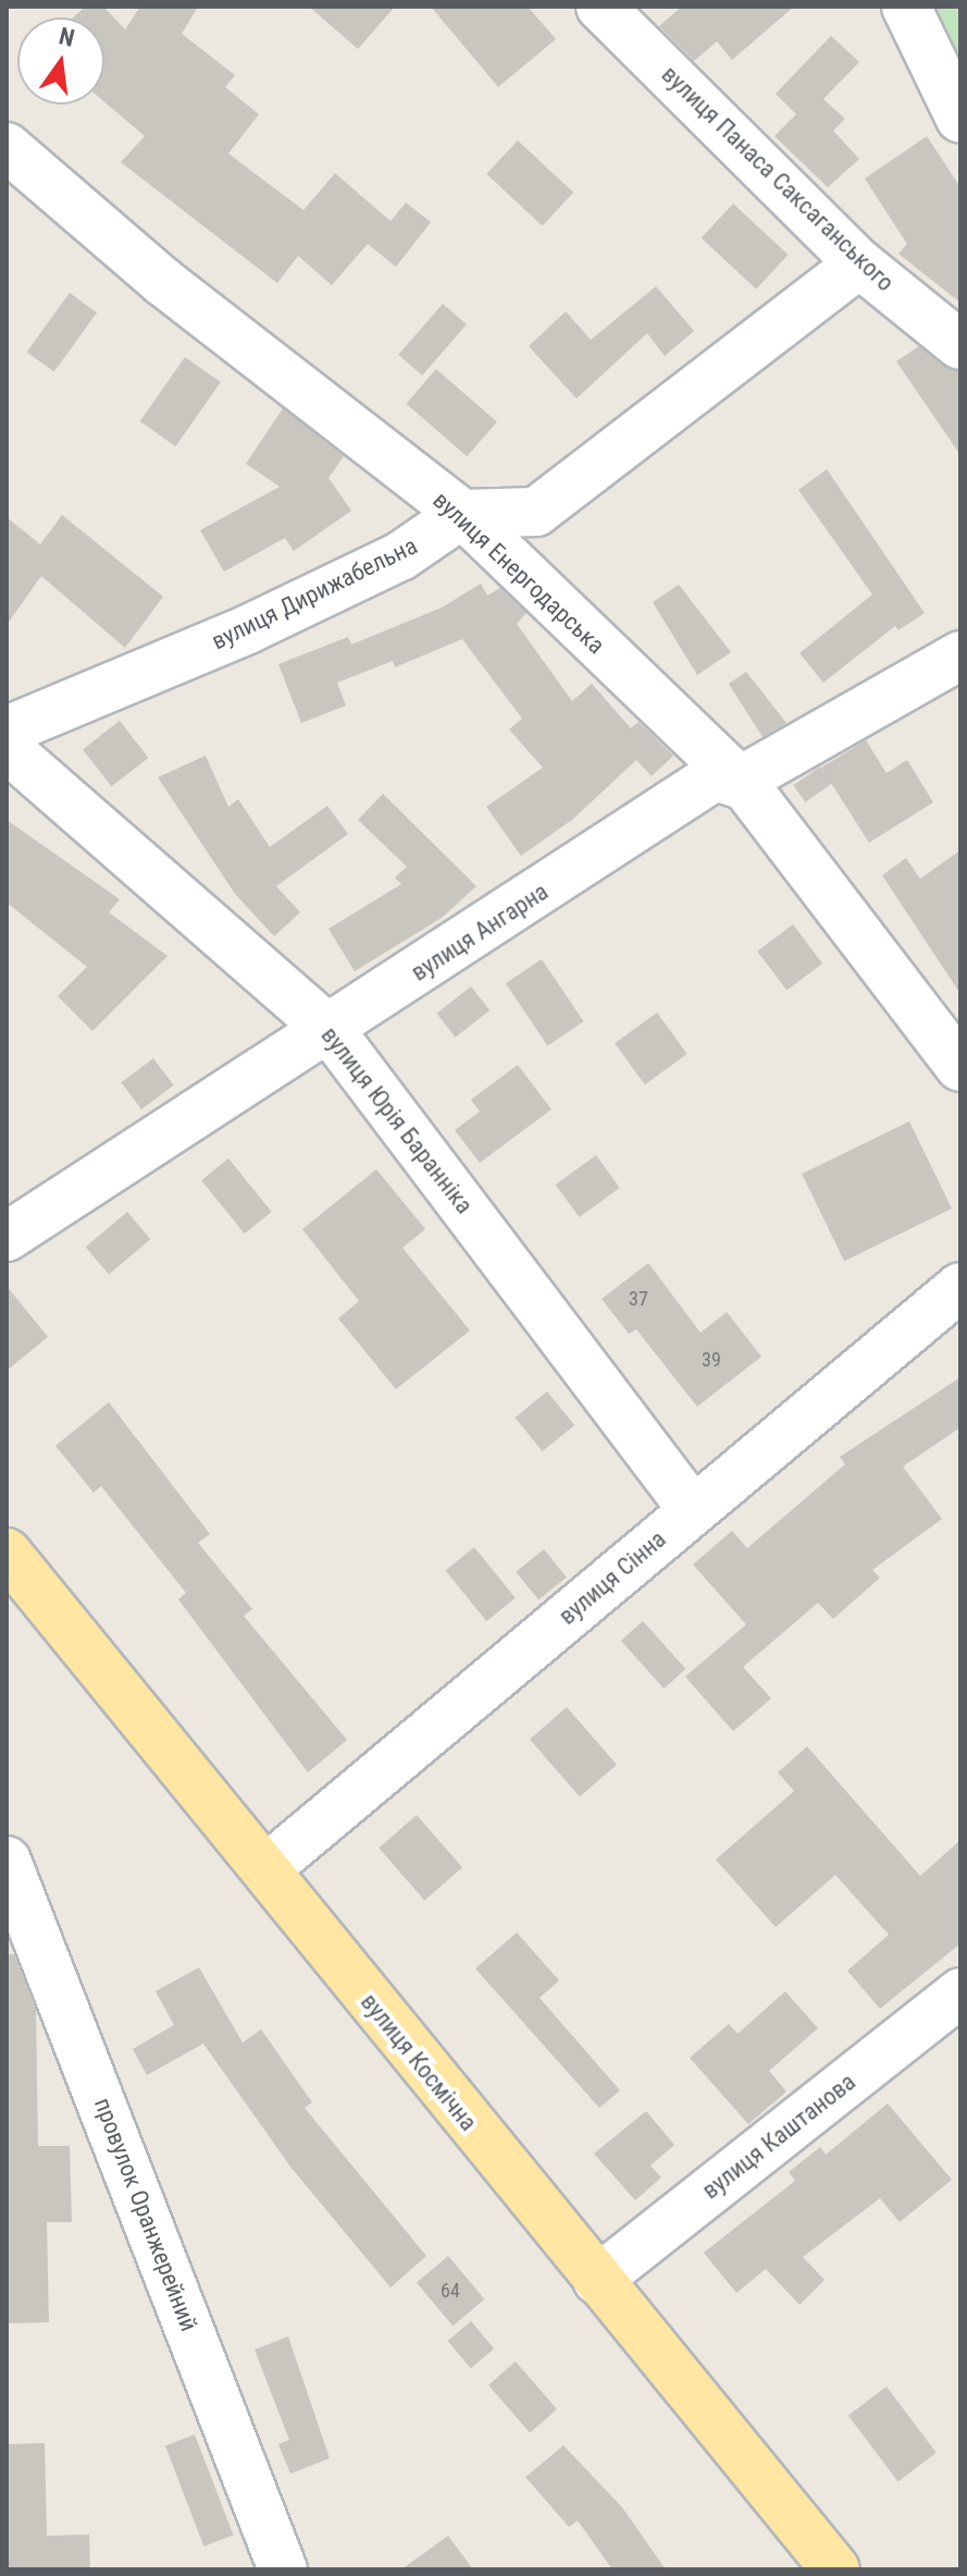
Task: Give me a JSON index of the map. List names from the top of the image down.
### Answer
{
  "streets": {
    "main road": ["вулиця Космічна"],
    "street": [
      "вулиця Панаса Саксаганського",
      "вулиця Енергодарська",
      "вулиця Дирижабельна",
      "вулиця Ангарна",
      "вулиця Юрія Баранніка",
      "вулиця Сінна",
      "вулиця Каштанова",
      "провулок Оранжерейний"
    ]
  },
  "crossings": [
    ["вулиця Енергодарська", "вулиця Дирижабельна"],
    ["вулиця Енергодарська", "вулиця Ангарна"],
    ["вулиця Ангарна", "вулиця Юрія Баранніка"],
    ["вулиця Юрія Баранніка", "вулиця Сінна"],
    ["вулиця Сінна", "вулиця Космічна"],
    ["вулиця Космічна", "вулиця Каштанова"]
  ],
  "house_numbers": ["37", "39", "64"],
  "north": "top"
}
